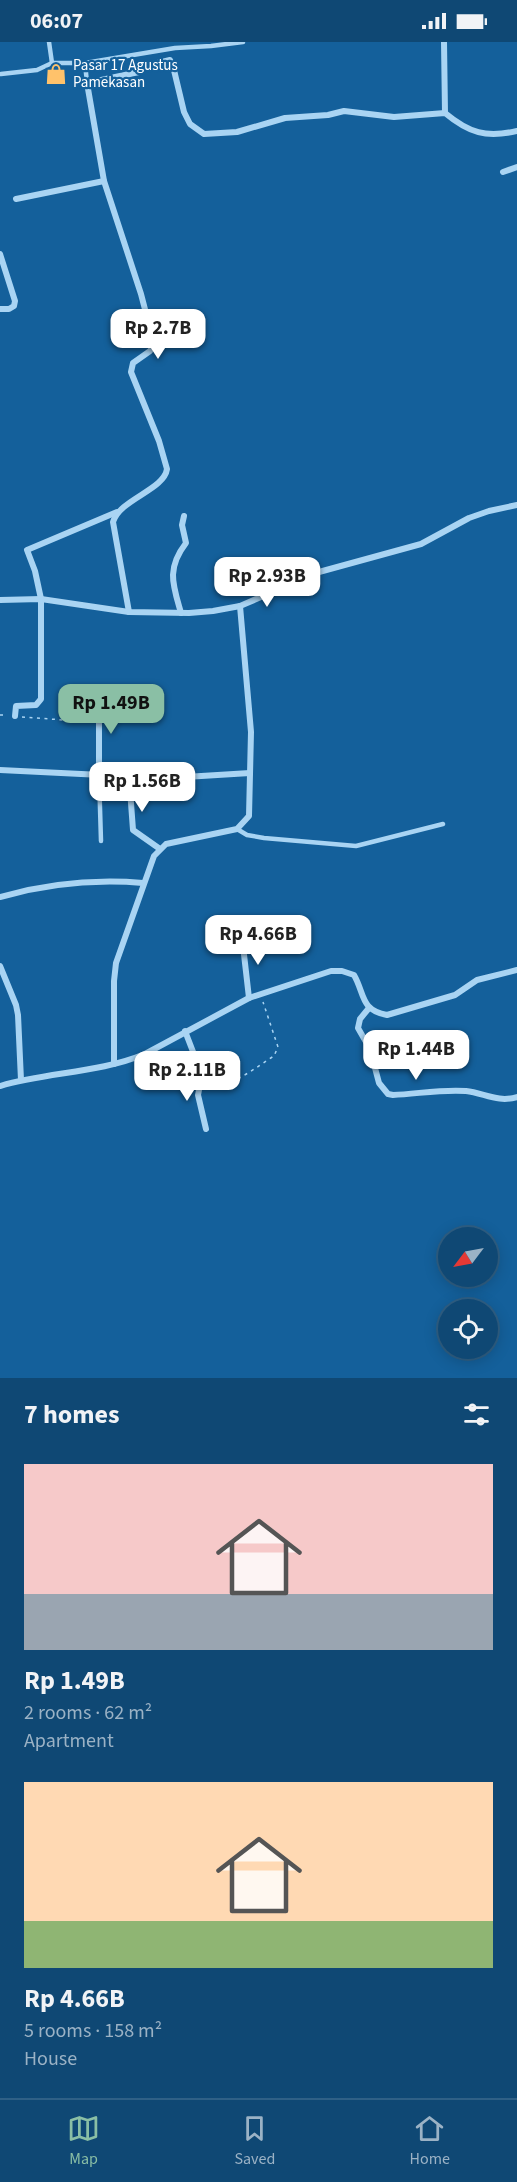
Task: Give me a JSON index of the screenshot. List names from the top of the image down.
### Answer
{
  "places": {
    "shop": ["Pasar 17 Agustus Pamekasan"]
  },
  "north": "bottom left",
  "page": {
    "status": "06:07",
    "price": [
      "Rp 2.7B",
      "Rp 2.93B",
      "Rp 1.49B",
      "Rp 1.56B",
      "Rp 4.66B",
      "Rp 1.44B",
      "Rp 2.11B"
    ],
    "heading": "7 homes",
    "list": [
      {
        "name": "Rp 1.49B",
        "note": "2 rooms · 62 m² · Apartment"
      },
      {
        "name": "Rp 4.66B",
        "note": "5 rooms · 158 m² · House"
      }
    ],
    "tabs": ["Map", "Saved", "Home"]
  }
}
